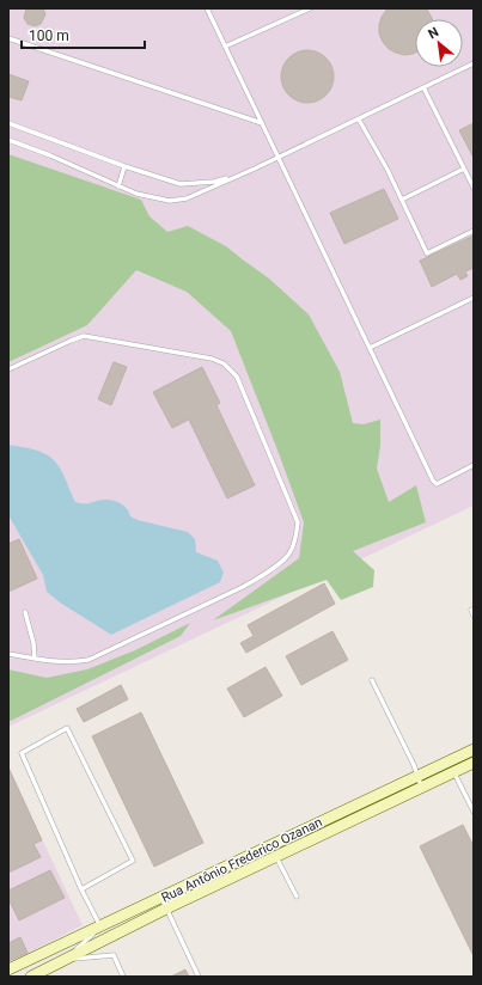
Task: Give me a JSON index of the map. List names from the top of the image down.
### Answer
{
  "streets": {
    "main road": ["Rua Antônio Frederico Ozanan"]
  },
  "scale_bar": "100 m",
  "north": "top left"
}
